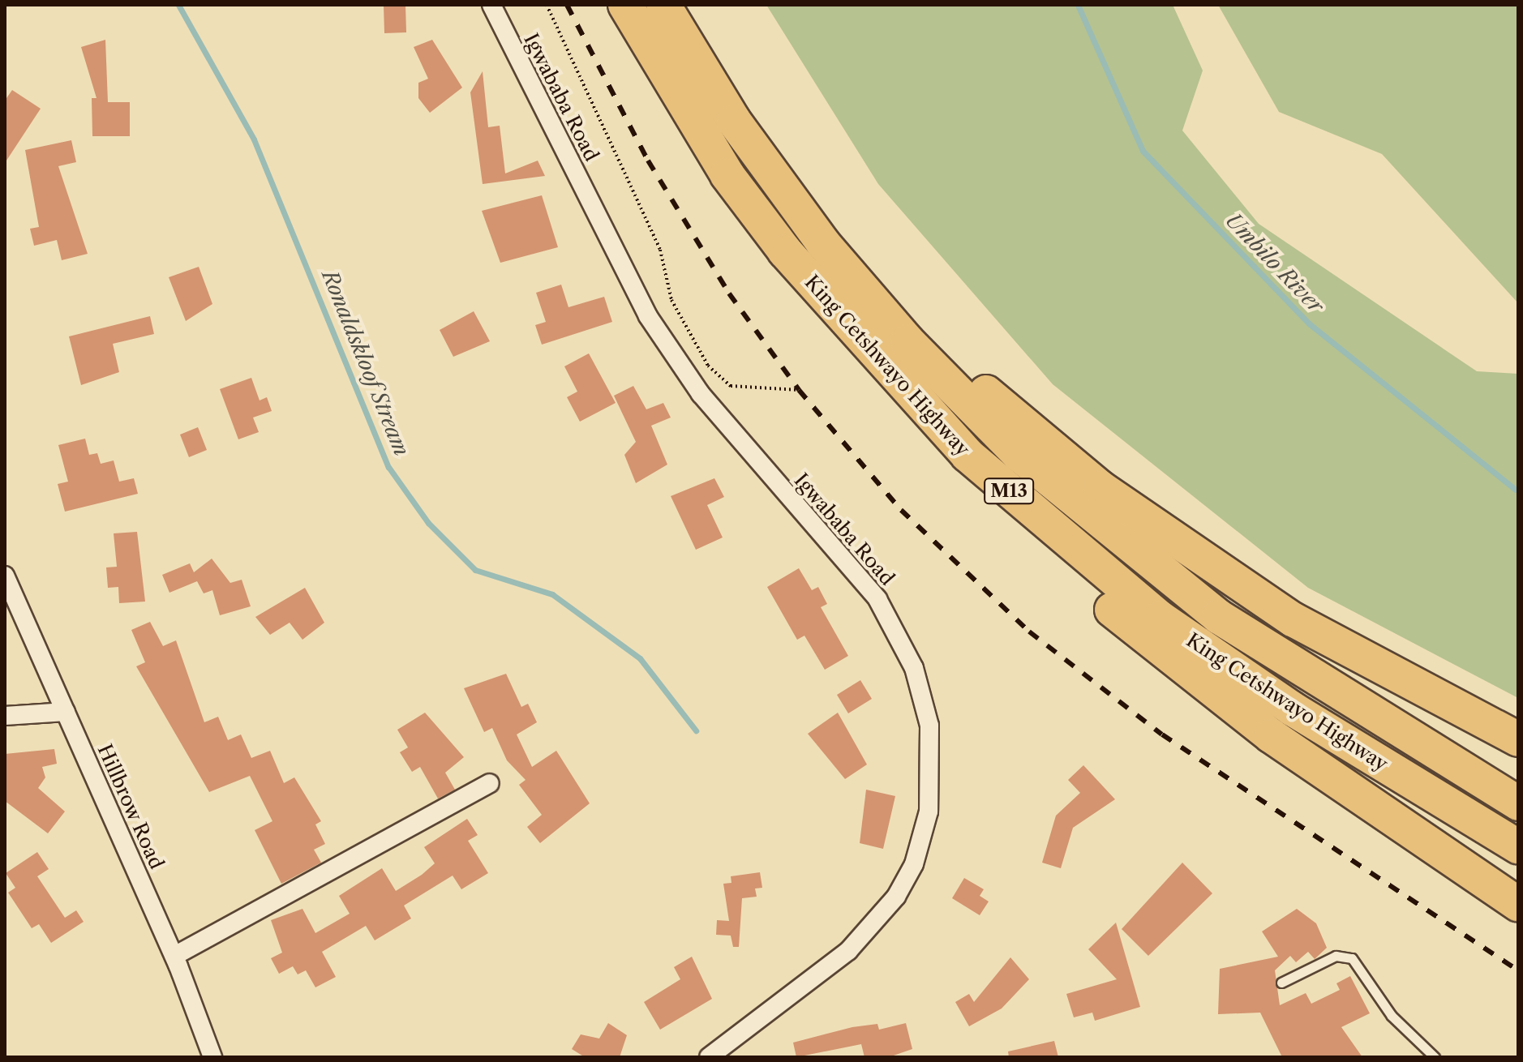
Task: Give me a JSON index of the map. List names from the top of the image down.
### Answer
{
  "streets": {
    "highway": ["King Cetshwayo Highway", "M13"],
    "street": ["Igwababa Road", "Hillbrow Road"]
  },
  "water": ["Umbilo River", "Ronaldskloof Stream"]
}
